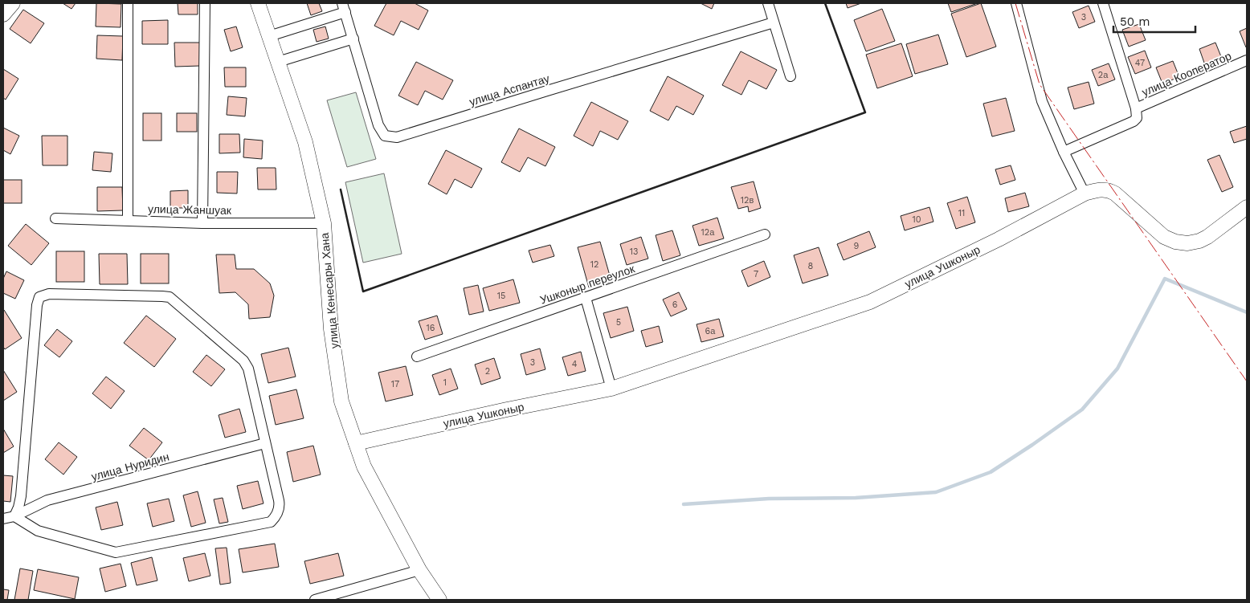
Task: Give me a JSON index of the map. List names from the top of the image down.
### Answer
{
  "streets": {
    "street": [
      "улица Кооператор",
      "улица Аспантау",
      "улица Жаншуак",
      "улица Ушконыр",
      "Ушконыр переулок",
      "улица Кенесары Хана",
      "улица Нуридин"
    ]
  },
  "crossings": [
    ["улица Жаншуак", "улица Кенесары Хана"],
    ["улица Ушконыр", "улица Кенесары Хана"]
  ],
  "house_numbers": [
    "3",
    "47",
    "2а",
    "12в",
    "11",
    "10",
    "12а",
    "9",
    "13",
    "12",
    "8",
    "7",
    "15",
    "6",
    "5",
    "16",
    "6а",
    "3",
    "4",
    "2",
    "1",
    "17"
  ],
  "scale_bar": "50 m"
}
